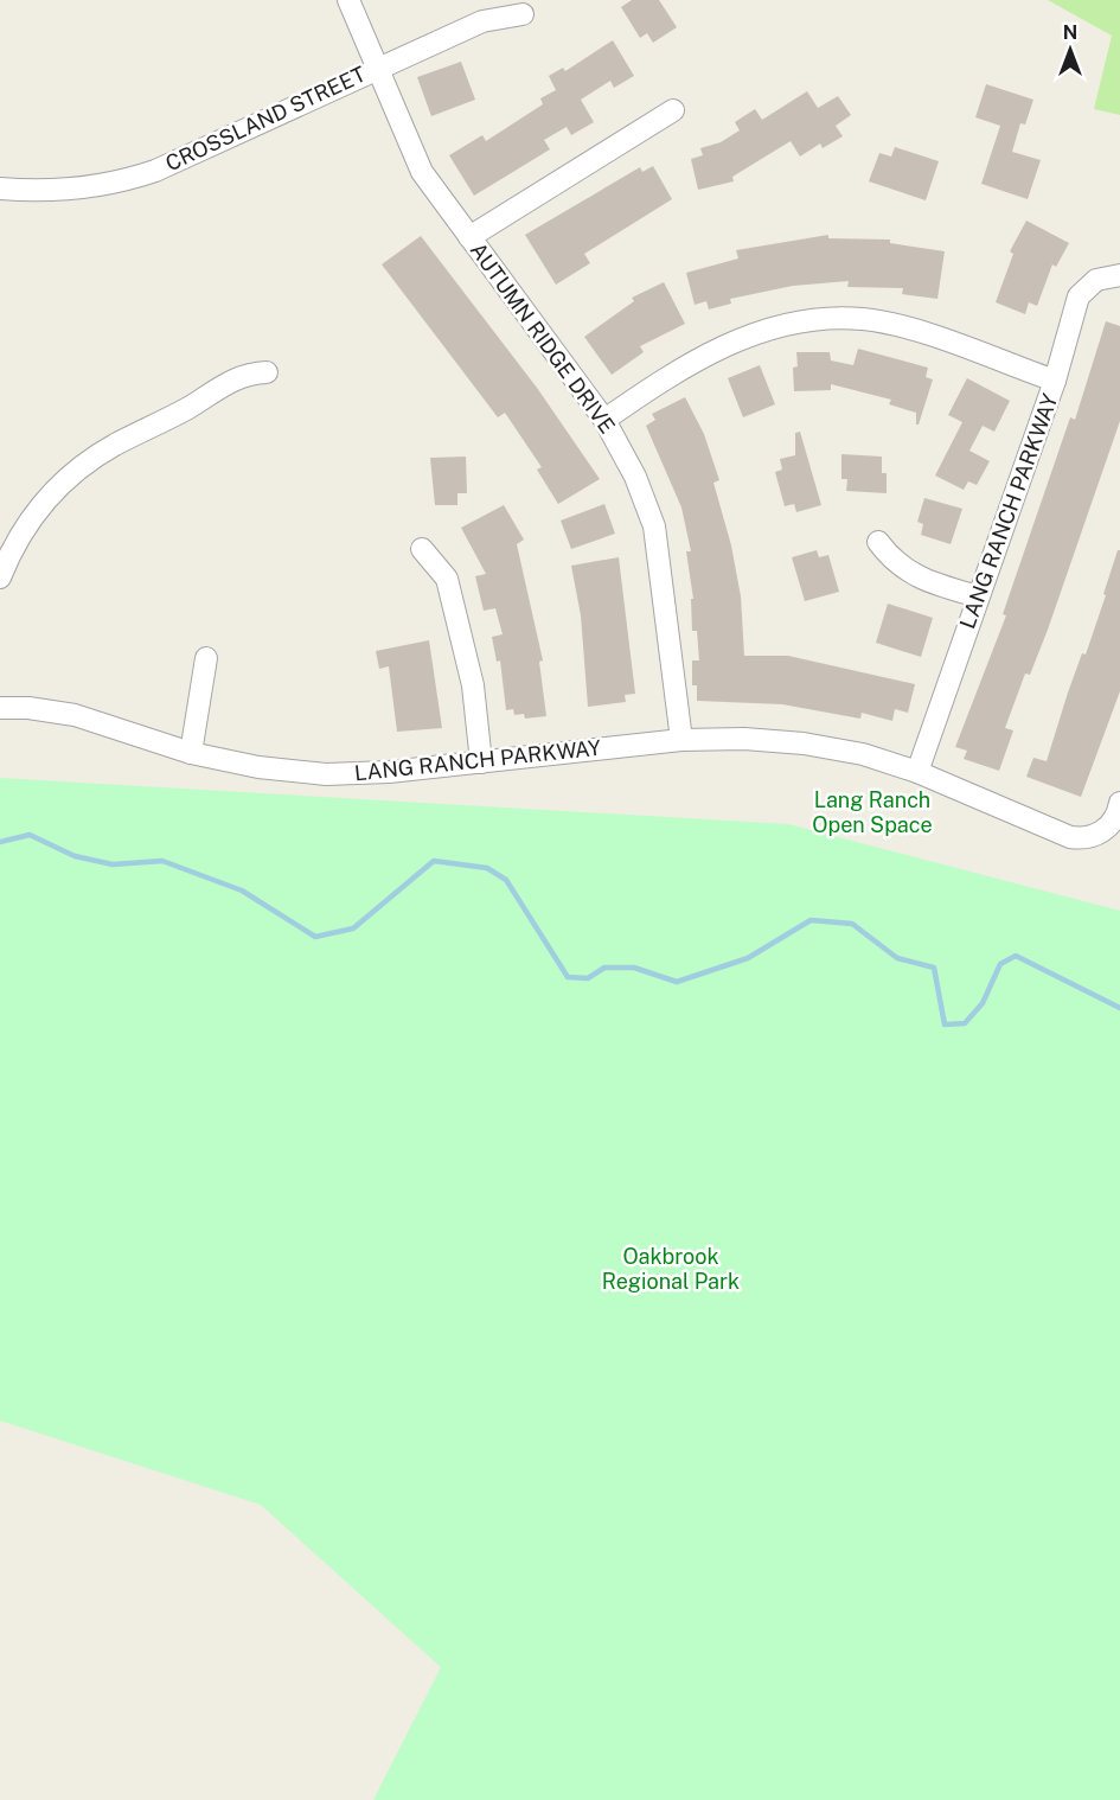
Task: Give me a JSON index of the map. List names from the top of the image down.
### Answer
{
  "streets": {
    "street": ["CROSSLAND STREET", "AUTUMN RIDGE DRIVE", "LANG RANCH PARKWAY"]
  },
  "crossings": [
    ["CROSSLAND STREET", "AUTUMN RIDGE DRIVE"],
    ["AUTUMN RIDGE DRIVE", "LANG RANCH PARKWAY"]
  ],
  "parks": ["Lang Ranch Open Space", "Oakbrook Regional Park"],
  "north": "top"
}
